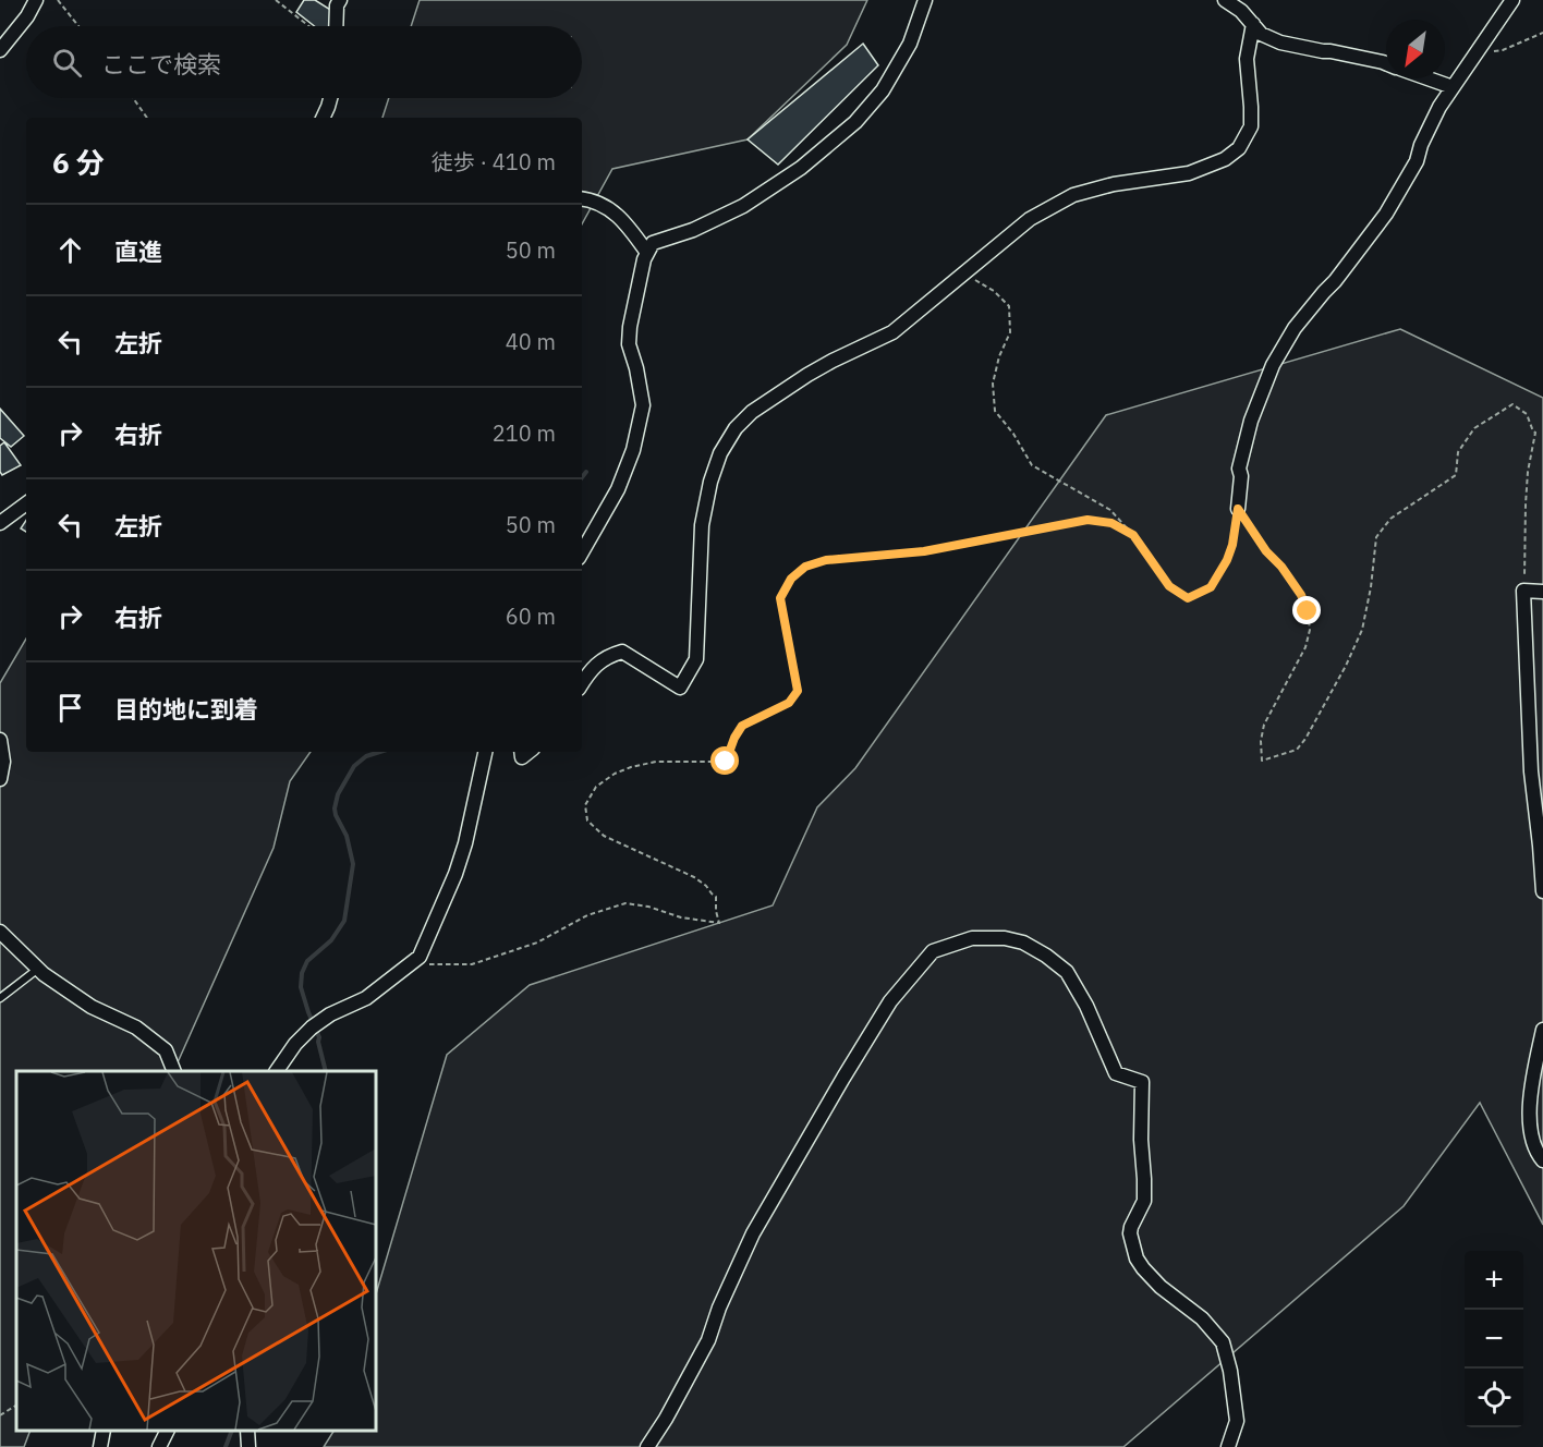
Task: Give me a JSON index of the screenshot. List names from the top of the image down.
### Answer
{
  "north": "bottom left",
  "page": {
    "search": "ここで検索",
    "heading": ["6 分", "徒歩 · 410 m"],
    "list": [
      ["直進", "50 m"],
      ["左折", "40 m"],
      ["右折", "210 m"],
      ["左折", "50 m"],
      ["右折", "60 m"],
      "目的地に到着"
    ],
    "map_buttons": ["+", "−"]
  }
}
